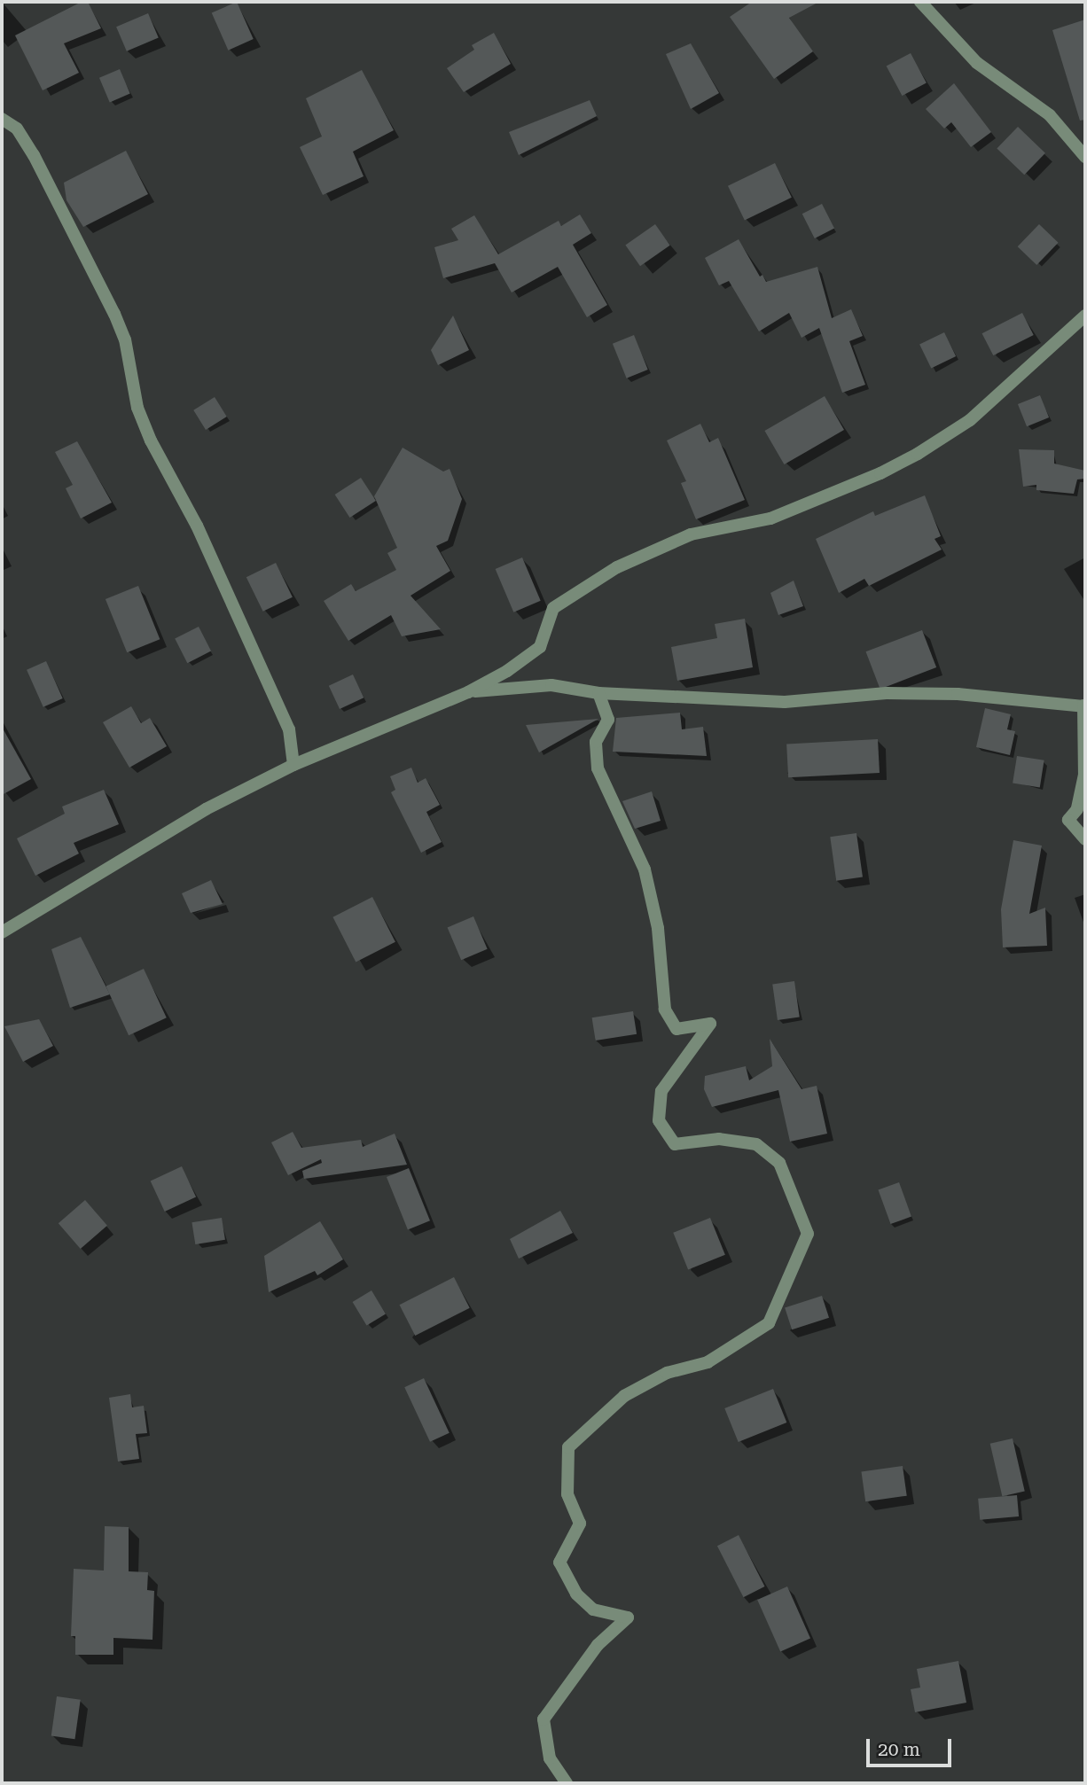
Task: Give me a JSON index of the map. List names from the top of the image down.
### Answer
{
  "scale_bar": "20 m"
}
